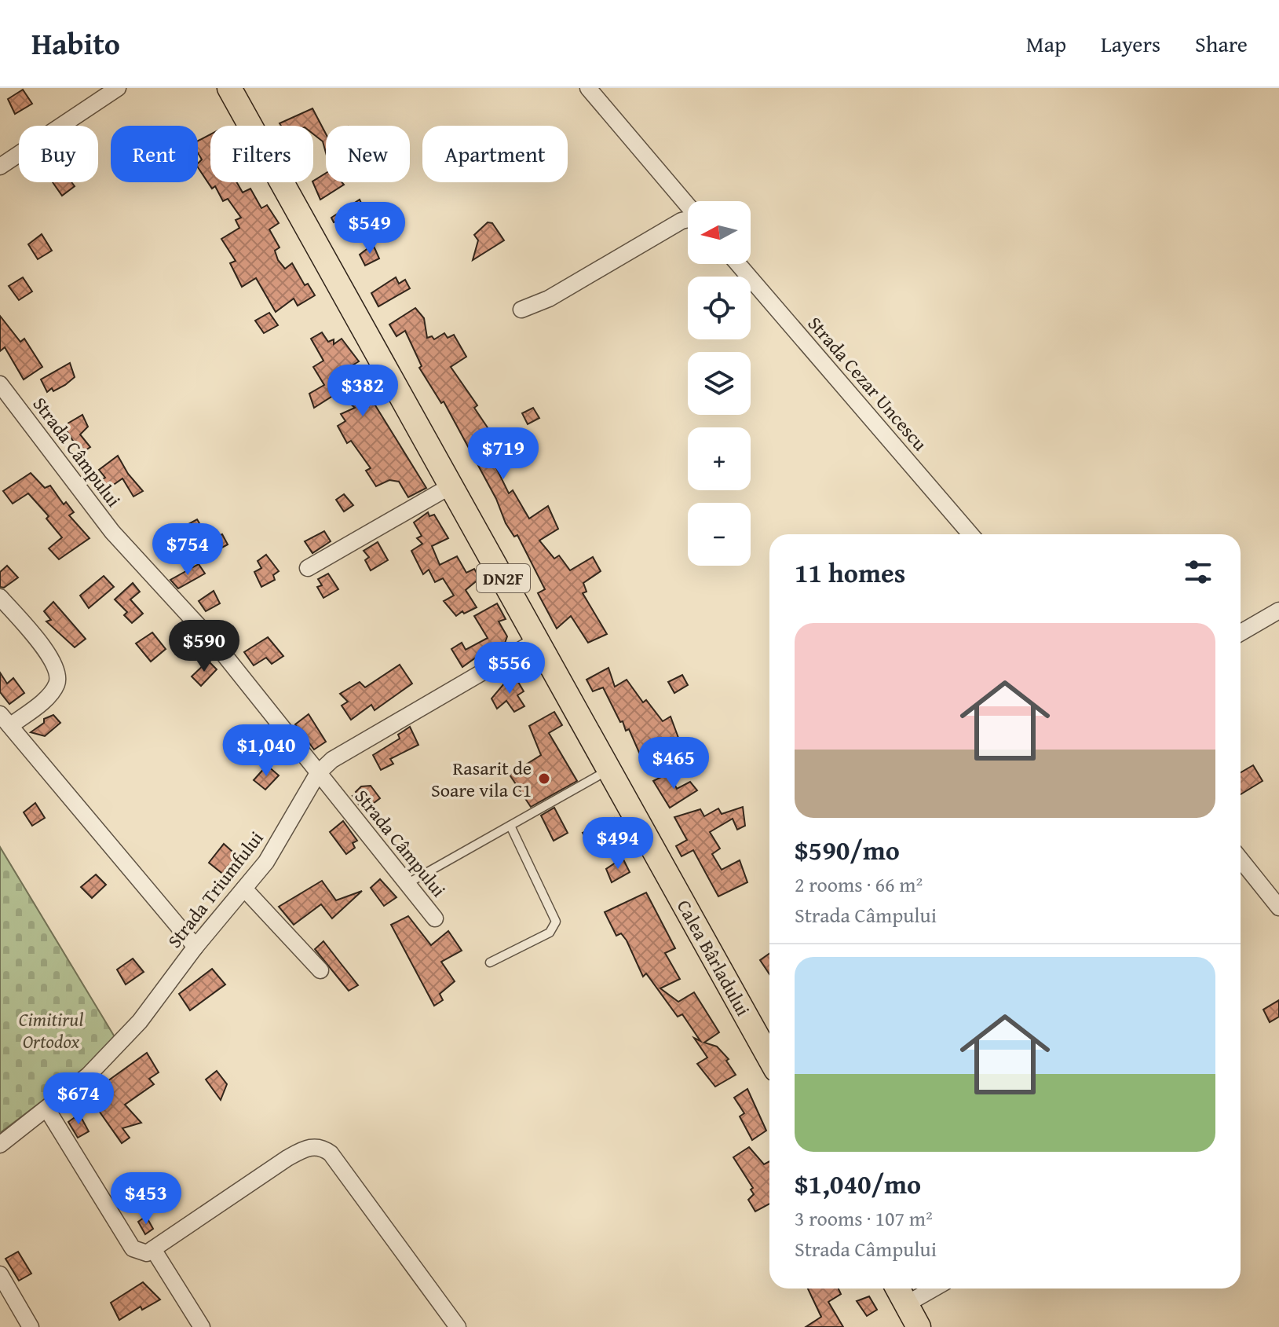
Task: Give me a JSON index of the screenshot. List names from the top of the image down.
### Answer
{
  "streets": {
    "main road": ["DN2F", "Calea Bârladului"],
    "street": ["Strada Cezar Uncescu", "Strada Câmpului", "Strada Triumfului"]
  },
  "crossings": [
    ["Strada Câmpului", "Strada Triumfului"],
    ["Strada Triumfului", "Calea Bârladului"]
  ],
  "parks": ["Cimitirul Ortodox"],
  "places": ["Rasarit de Soare vila C1"],
  "north": "left",
  "page": {
    "header": "Habito",
    "nav": ["Map", "Layers", "Share"],
    "chip": [
      "Buy",
      "Rent",
      "Filters",
      "New",
      "Apartment"
    ],
    "map_buttons": ["+", "−"],
    "price": [
      "$549",
      "$382",
      "$719",
      "$754",
      "$590",
      "$556",
      "$1,040",
      "$465",
      "$494",
      "$674",
      "$453"
    ],
    "heading": "11 homes",
    "list": [
      {
        "name": "$590/mo",
        "note": "2 rooms · 66 m² · Strada Câmpului"
      },
      {
        "name": "$1,040/mo",
        "note": "3 rooms · 107 m² · Strada Câmpului"
      }
    ]
  }
}
